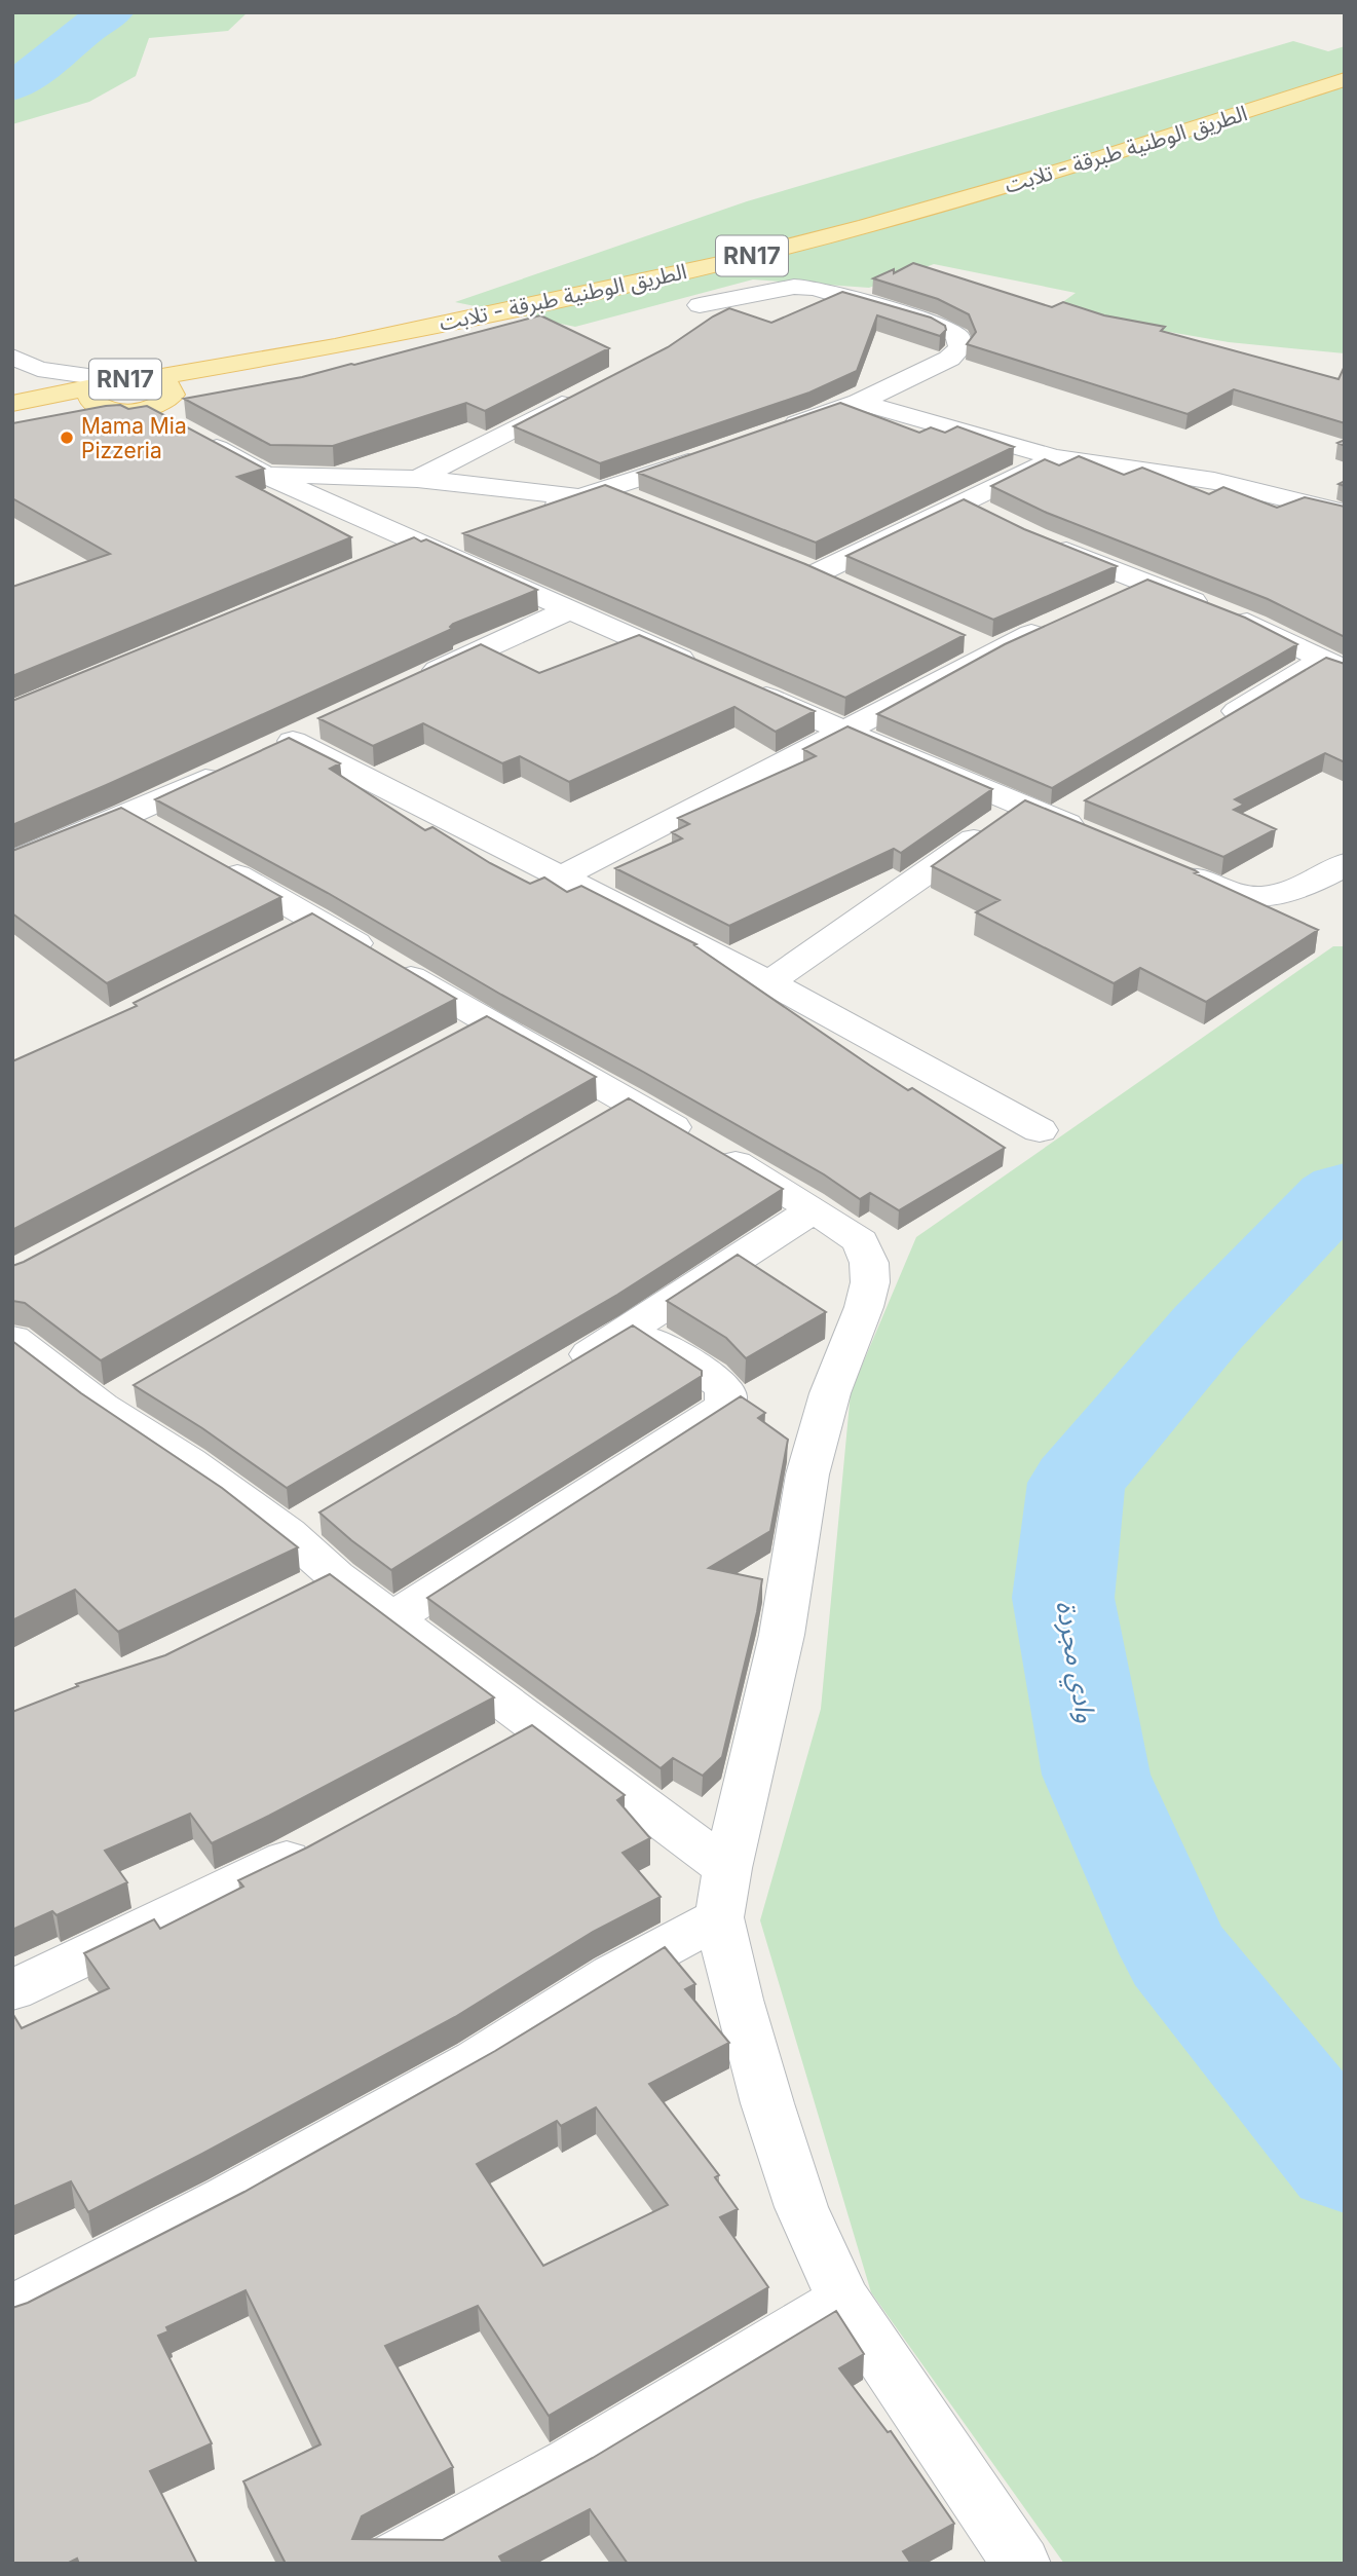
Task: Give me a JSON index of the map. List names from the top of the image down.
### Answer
{
  "streets": {
    "main road": ["الطريق الوطنية طبرقة - تلابت", "RN17"]
  },
  "crossings": [
    ["الطريق الوطنية طبرقة - تلابت", "RN17"]
  ],
  "water": ["وادي مجردة"],
  "places": ["Mama Mia Pizzeria"]
}
